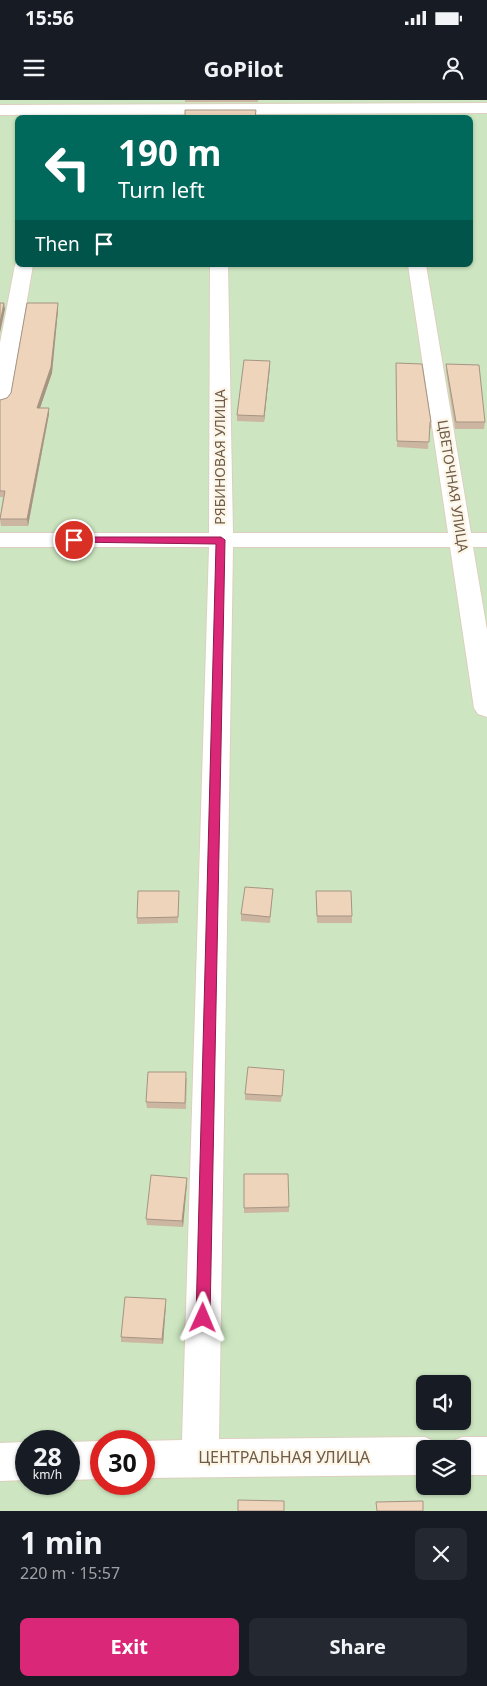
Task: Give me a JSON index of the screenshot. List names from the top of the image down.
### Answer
{
  "streets": {
    "street": ["РЯБИНОВАЯ УЛИЦА", "ЦВЕТОЧНАЯ УЛИЦА", "ЦЕНТРАЛЬНАЯ УЛИЦА"]
  },
  "crossings": [
    ["РЯБИНОВАЯ УЛИЦА", "ЦЕНТРАЛЬНАЯ УЛИЦА"]
  ],
  "page": {
    "status": "15:56",
    "header": "GoPilot",
    "turn": ["190 m", "Turn left"],
    "then": "Then",
    "speed": "28 km/h",
    "limit": "30",
    "heading": ["1 min", "220 m · 15:57"],
    "buttons": ["Exit", "Share"]
  }
}
